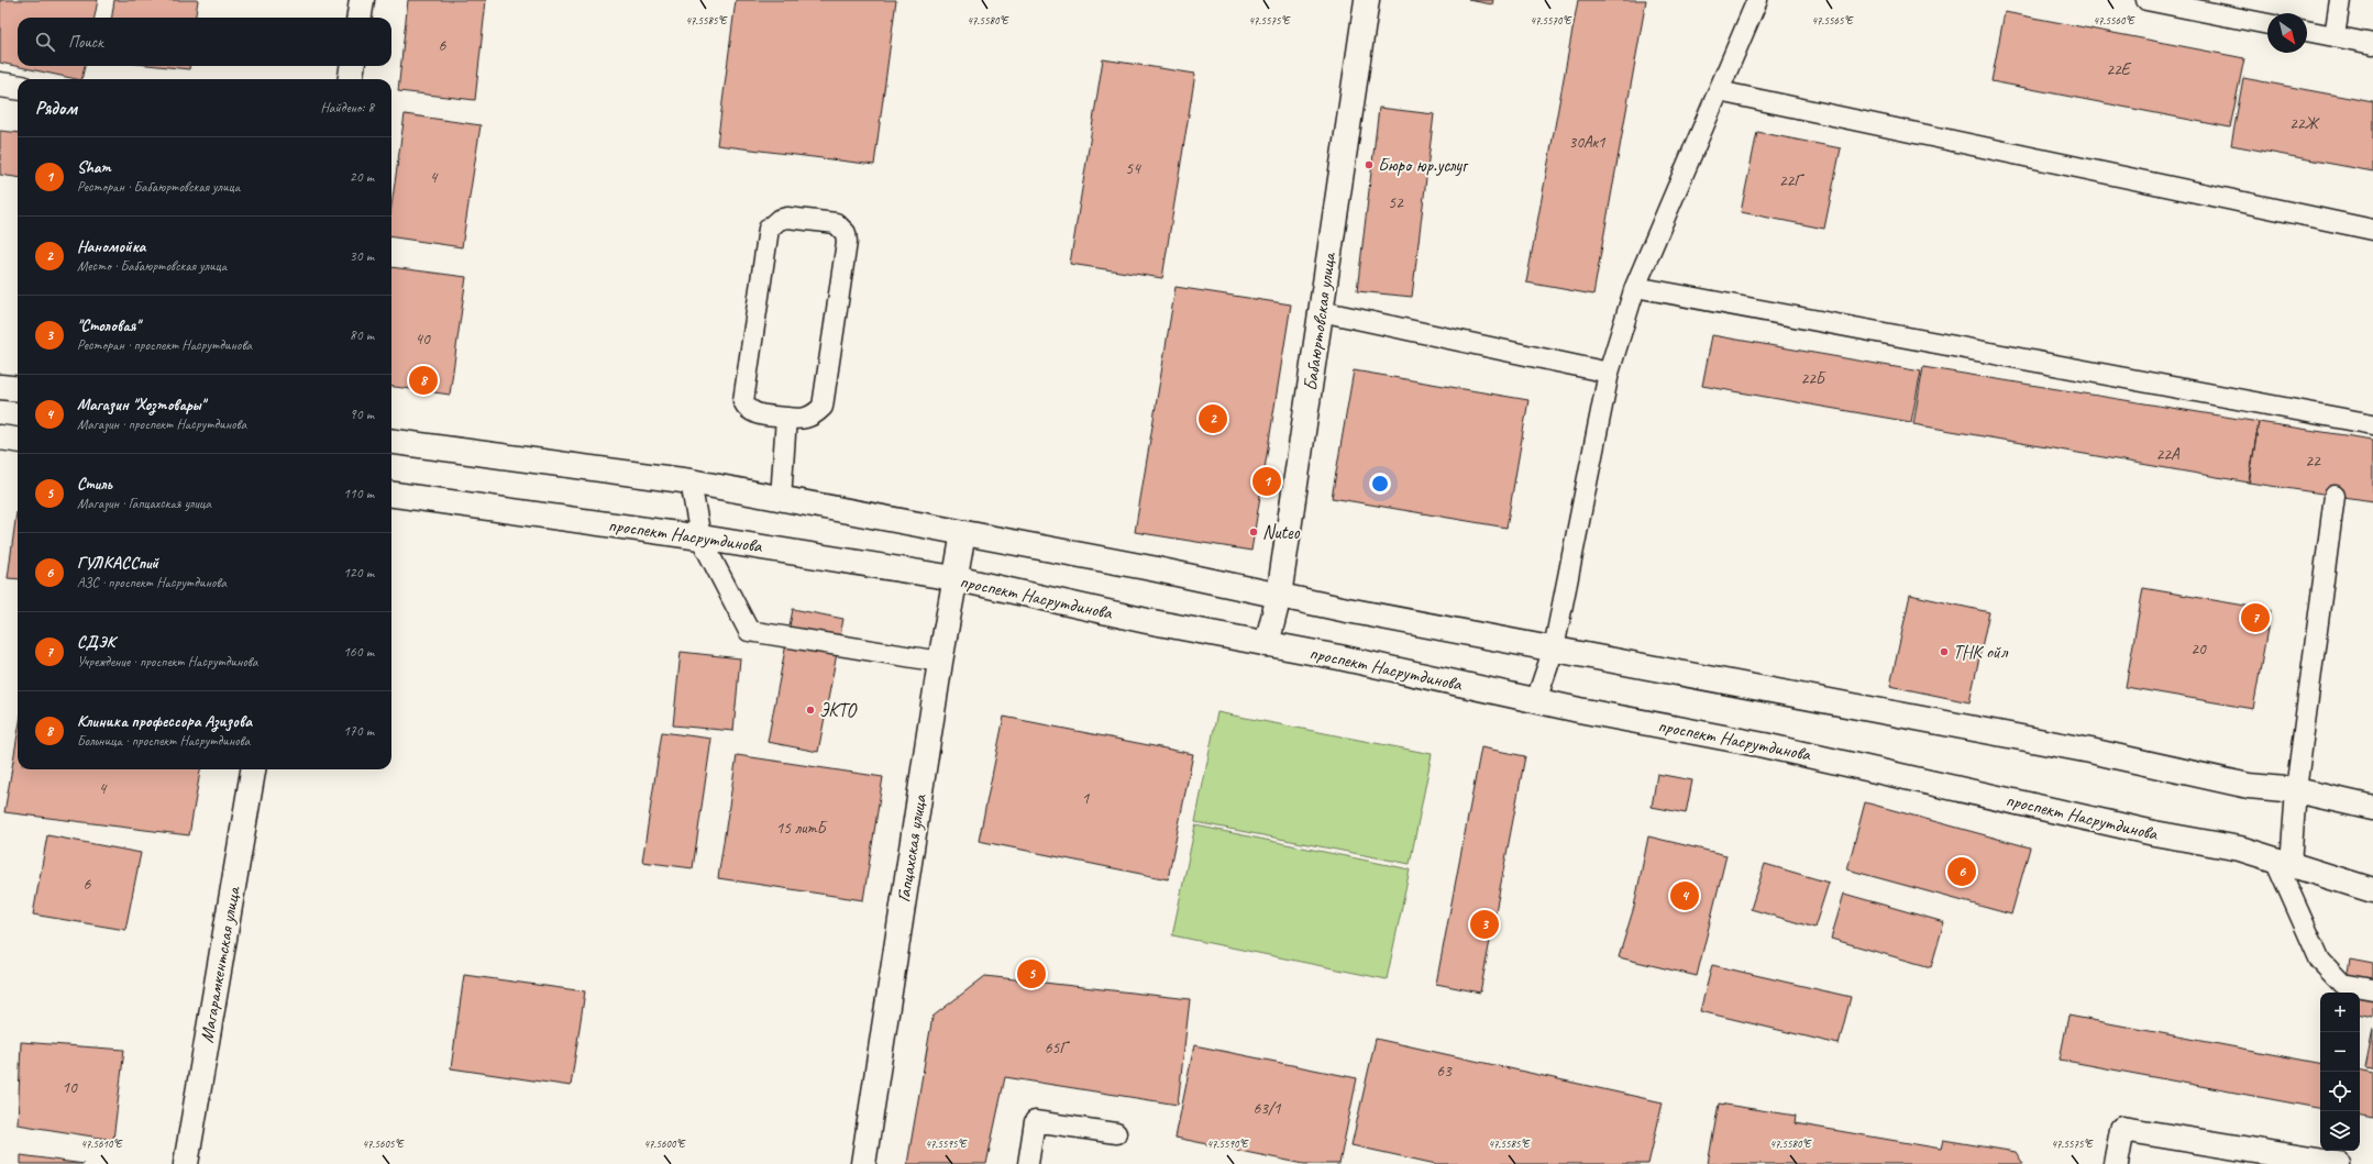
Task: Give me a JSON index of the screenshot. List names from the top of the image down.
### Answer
{
  "streets": {
    "main road": [
      "Бабаюртовская улица",
      "проспект Насрутдинова",
      "Гапцахская улица",
      "Магарамкентская улица"
    ]
  },
  "crossings": [
    ["Бабаюртовская улица", "проспект Насрутдинова"],
    ["проспект Насрутдинова", "Гапцахская улица"]
  ],
  "places": [
    "Бюро юр.услуг",
    "Nuteo",
    "ТНК ойл",
    "ЭКТО"
  ],
  "house_numbers": [
    "6",
    "22Е",
    "22Ж",
    "30Ак1",
    "54",
    "4",
    "22Г",
    "52",
    "40",
    "22Б",
    "22А",
    "22",
    "20",
    "4",
    "1",
    "15 литБ",
    "6",
    "65Г",
    "63",
    "10",
    "63/1"
  ],
  "north": "bottom right",
  "page": {
    "search": "Поиск",
    "heading": ["Рядом", "Найдено: 8"],
    "list": [
      {
        "mark": "1",
        "name": "Sham",
        "note": "Ресторан · Бабаюртовская улица",
        "value": "20 m"
      },
      {
        "mark": "2",
        "name": "Наномойка",
        "note": "Место · Бабаюртовская улица",
        "value": "30 m"
      },
      {
        "mark": "3",
        "name": "\"Столовая\"",
        "note": "Ресторан · проспект Насрутдинова",
        "value": "80 m"
      },
      {
        "mark": "4",
        "name": "Магазин \"Хозтовары\"",
        "note": "Магазин · проспект Насрутдинова",
        "value": "90 m"
      },
      {
        "mark": "5",
        "name": "Стиль",
        "note": "Магазин · Гапцахская улица",
        "value": "110 m"
      },
      {
        "mark": "6",
        "name": "ГУЛКАССпий",
        "note": "АЗС · проспект Насрутдинова",
        "value": "120 m"
      },
      {
        "mark": "7",
        "name": "СДЭК",
        "note": "Учреждение · проспект Насрутдинова",
        "value": "160 m"
      },
      {
        "mark": "8",
        "name": "Клиника профессора Азизова",
        "note": "Больница · проспект Насрутдинова",
        "value": "170 m"
      }
    ],
    "pins": [
      "8",
      "2",
      "1",
      "7",
      "6",
      "4",
      "3",
      "5"
    ],
    "map_buttons": ["+", "−"]
  },
  "coordinates": [
    "47.5585°E",
    "47.5580°E",
    "47.5575°E",
    "47.5570°E",
    "47.5560°E",
    "47.5565°E",
    "47.5610°E",
    "47.5605°E",
    "47.5600°E",
    "47.5595°E",
    "47.5590°E"
  ]
}
